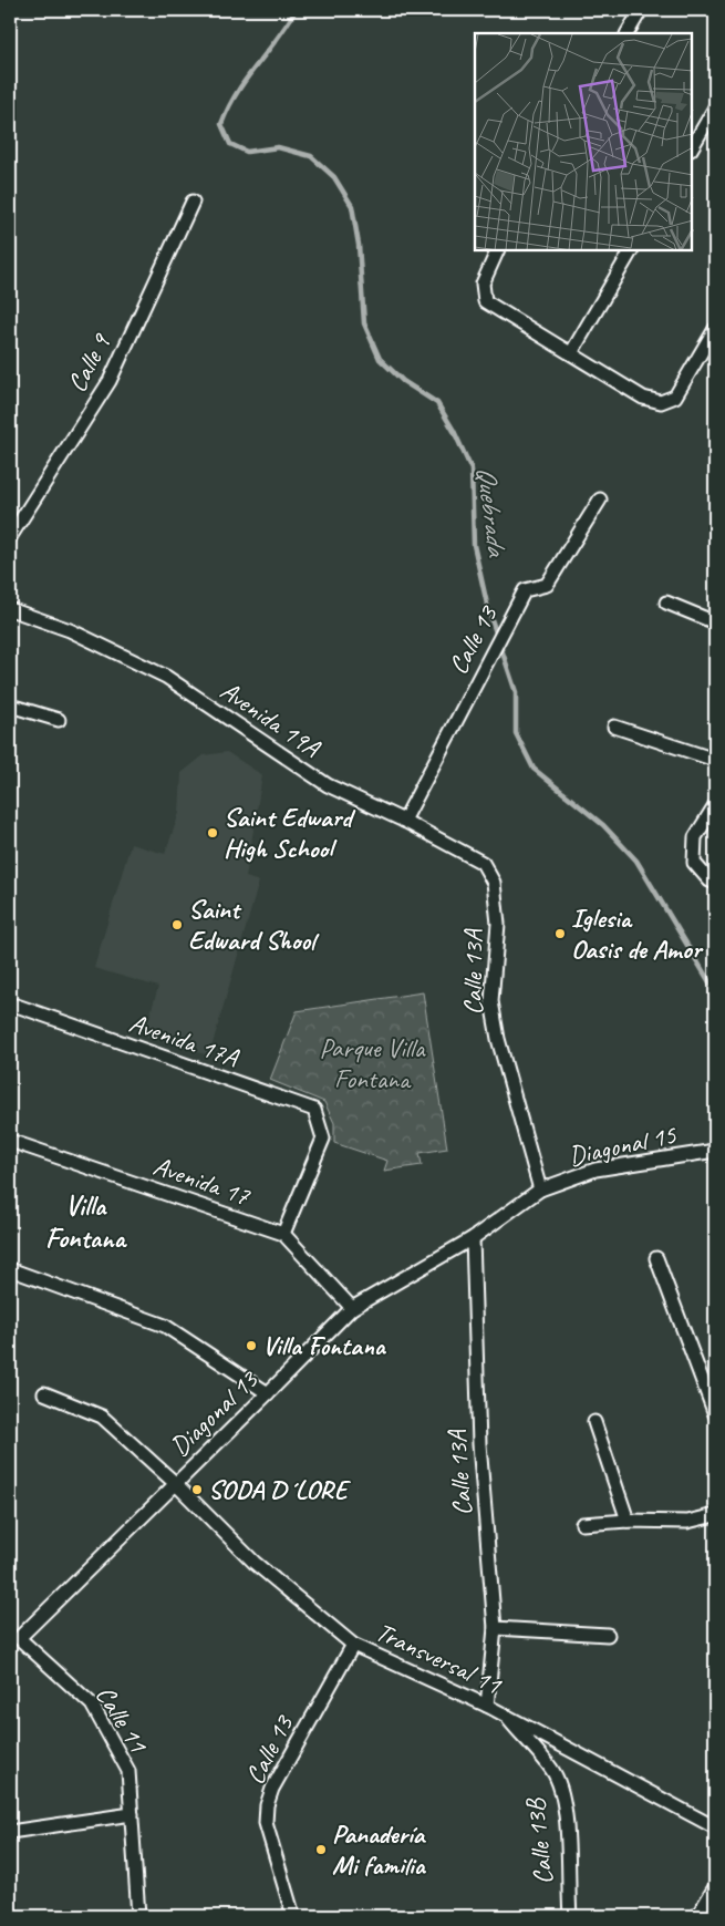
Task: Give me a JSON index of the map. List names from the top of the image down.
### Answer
{
  "streets": {
    "street": [
      "Calle 9",
      "Calle 13",
      "Avenida 19A",
      "Calle 13A",
      "Avenida 17A",
      "Diagonal 15",
      "Avenida 17",
      "Diagonal 13",
      "Transversal 11",
      "Calle 11",
      "Calle 13B"
    ]
  },
  "crossings": [
    ["Calle 13", "Avenida 19A"],
    ["Calle 13", "Transversal 11"],
    ["Avenida 19A", "Calle 13A"],
    ["Calle 13A", "Diagonal 15"],
    ["Calle 13A", "Diagonal 13"],
    ["Calle 13A", "Transversal 11"],
    ["Avenida 17A", "Avenida 17"],
    ["Diagonal 15", "Diagonal 13"],
    ["Avenida 17", "Diagonal 13"],
    ["Diagonal 13", "Transversal 11"],
    ["Diagonal 13", "Calle 11"],
    ["Transversal 11", "Calle 13B"]
  ],
  "districts": ["Villa Fontana"],
  "water": ["Quebrada"],
  "parks": ["Parque Villa Fontana"],
  "places": [
    "Saint Edward High School",
    "Saint Edward Shool",
    "Iglesia Oasis de Amor",
    "Villa Fontana",
    "SODA D´LORE",
    "Panadería Mi familia"
  ]
}
